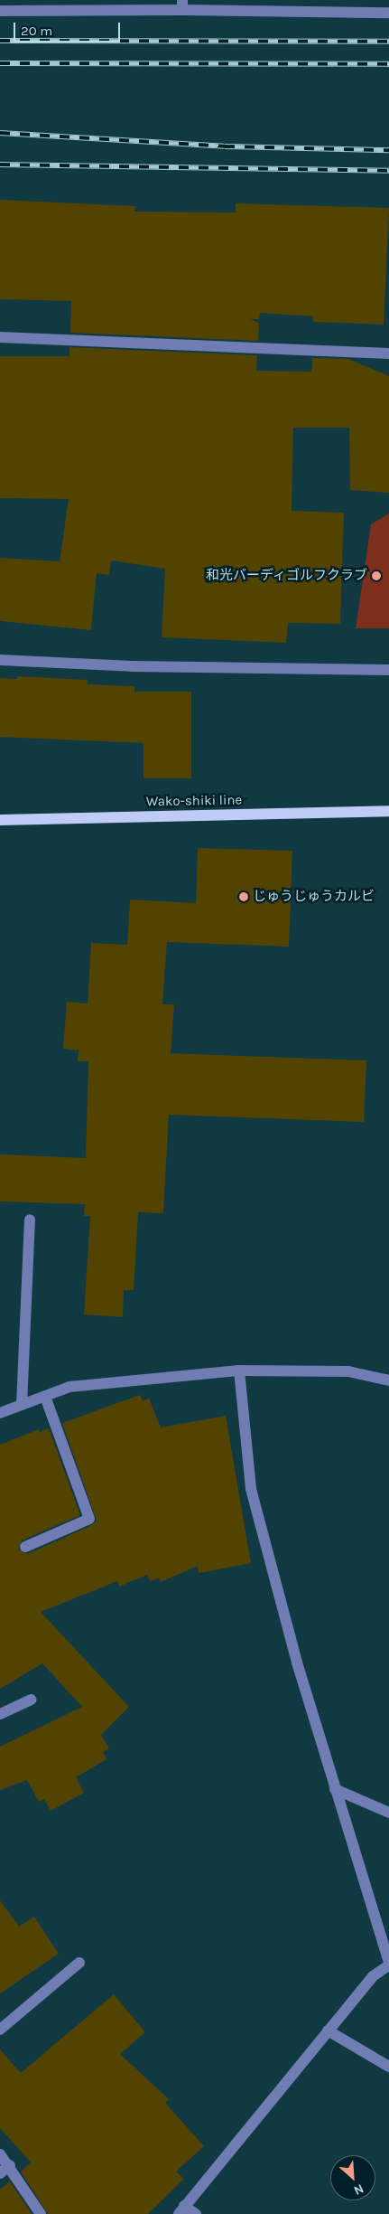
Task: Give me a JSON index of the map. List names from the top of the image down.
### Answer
{
  "streets": {
    "main road": ["Wako-shiki line"]
  },
  "places": ["和光バーディゴルフクラブ", "じゅうじゅうカルビ"],
  "scale_bar": "20 m",
  "north": "bottom right"
}
